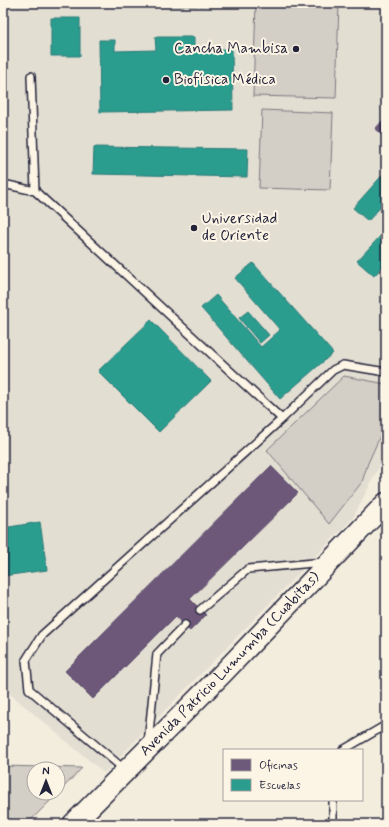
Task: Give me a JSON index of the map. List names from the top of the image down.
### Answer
{
  "streets": {
    "main road": ["Avenida Patricio Lumumba (Cuabitas)"]
  },
  "places": ["Cancha Mambisa", "Biofísica Médica", "Universidad de Oriente"],
  "legend": ["Oficinas", "Escuelas"],
  "north": "top"
}
